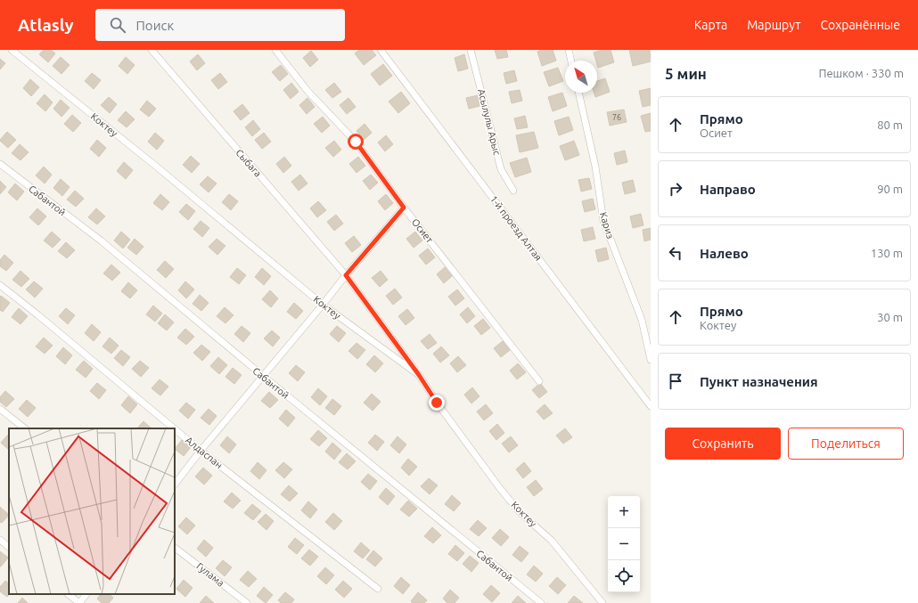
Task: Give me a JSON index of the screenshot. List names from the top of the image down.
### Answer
{
  "streets": {
    "street": [
      "Асылулы Арыс",
      "Коктеу",
      "Сыбага",
      "Сабантой",
      "Кариз",
      "1-й проезд Алтая",
      "Осиет",
      "Алдаспан",
      "Гулама"
    ]
  },
  "crossings": [
    ["Коктеу", "Сыбага"]
  ],
  "house_numbers": ["76"],
  "north": "top left",
  "page": {
    "header": "Atlasly",
    "search": "Поиск",
    "nav": ["Карта", "Маршрут", "Сохранённые"],
    "heading": ["5 мин", "Пешком · 330 m"],
    "list": [
      ["Прямо", "Осиет", "80 m"],
      ["Направо", "90 m"],
      ["Налево", "130 m"],
      ["Прямо", "Коктеу", "30 m"],
      "Пункт назначения"
    ],
    "buttons": ["Сохранить", "Поделиться"],
    "map_buttons": ["+", "−"]
  }
}
